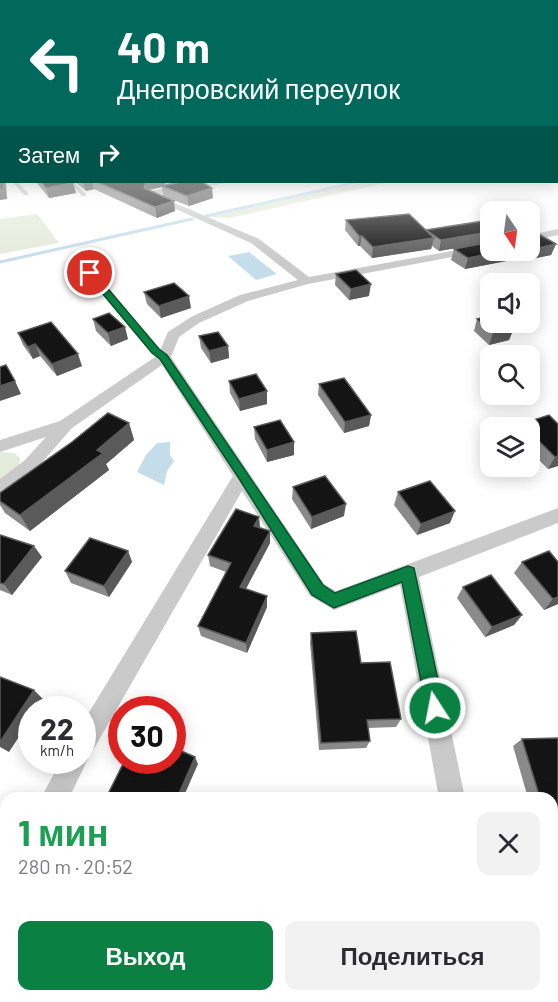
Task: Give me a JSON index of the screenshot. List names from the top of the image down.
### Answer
{
  "north": "bottom",
  "page": {
    "turn": ["40 m", "Днепровский переулок"],
    "then": "Затем",
    "speed": "22 km/h",
    "limit": "30",
    "heading": ["1 мин", "280 m · 20:52"],
    "buttons": ["Выход", "Поделиться"]
  }
}
